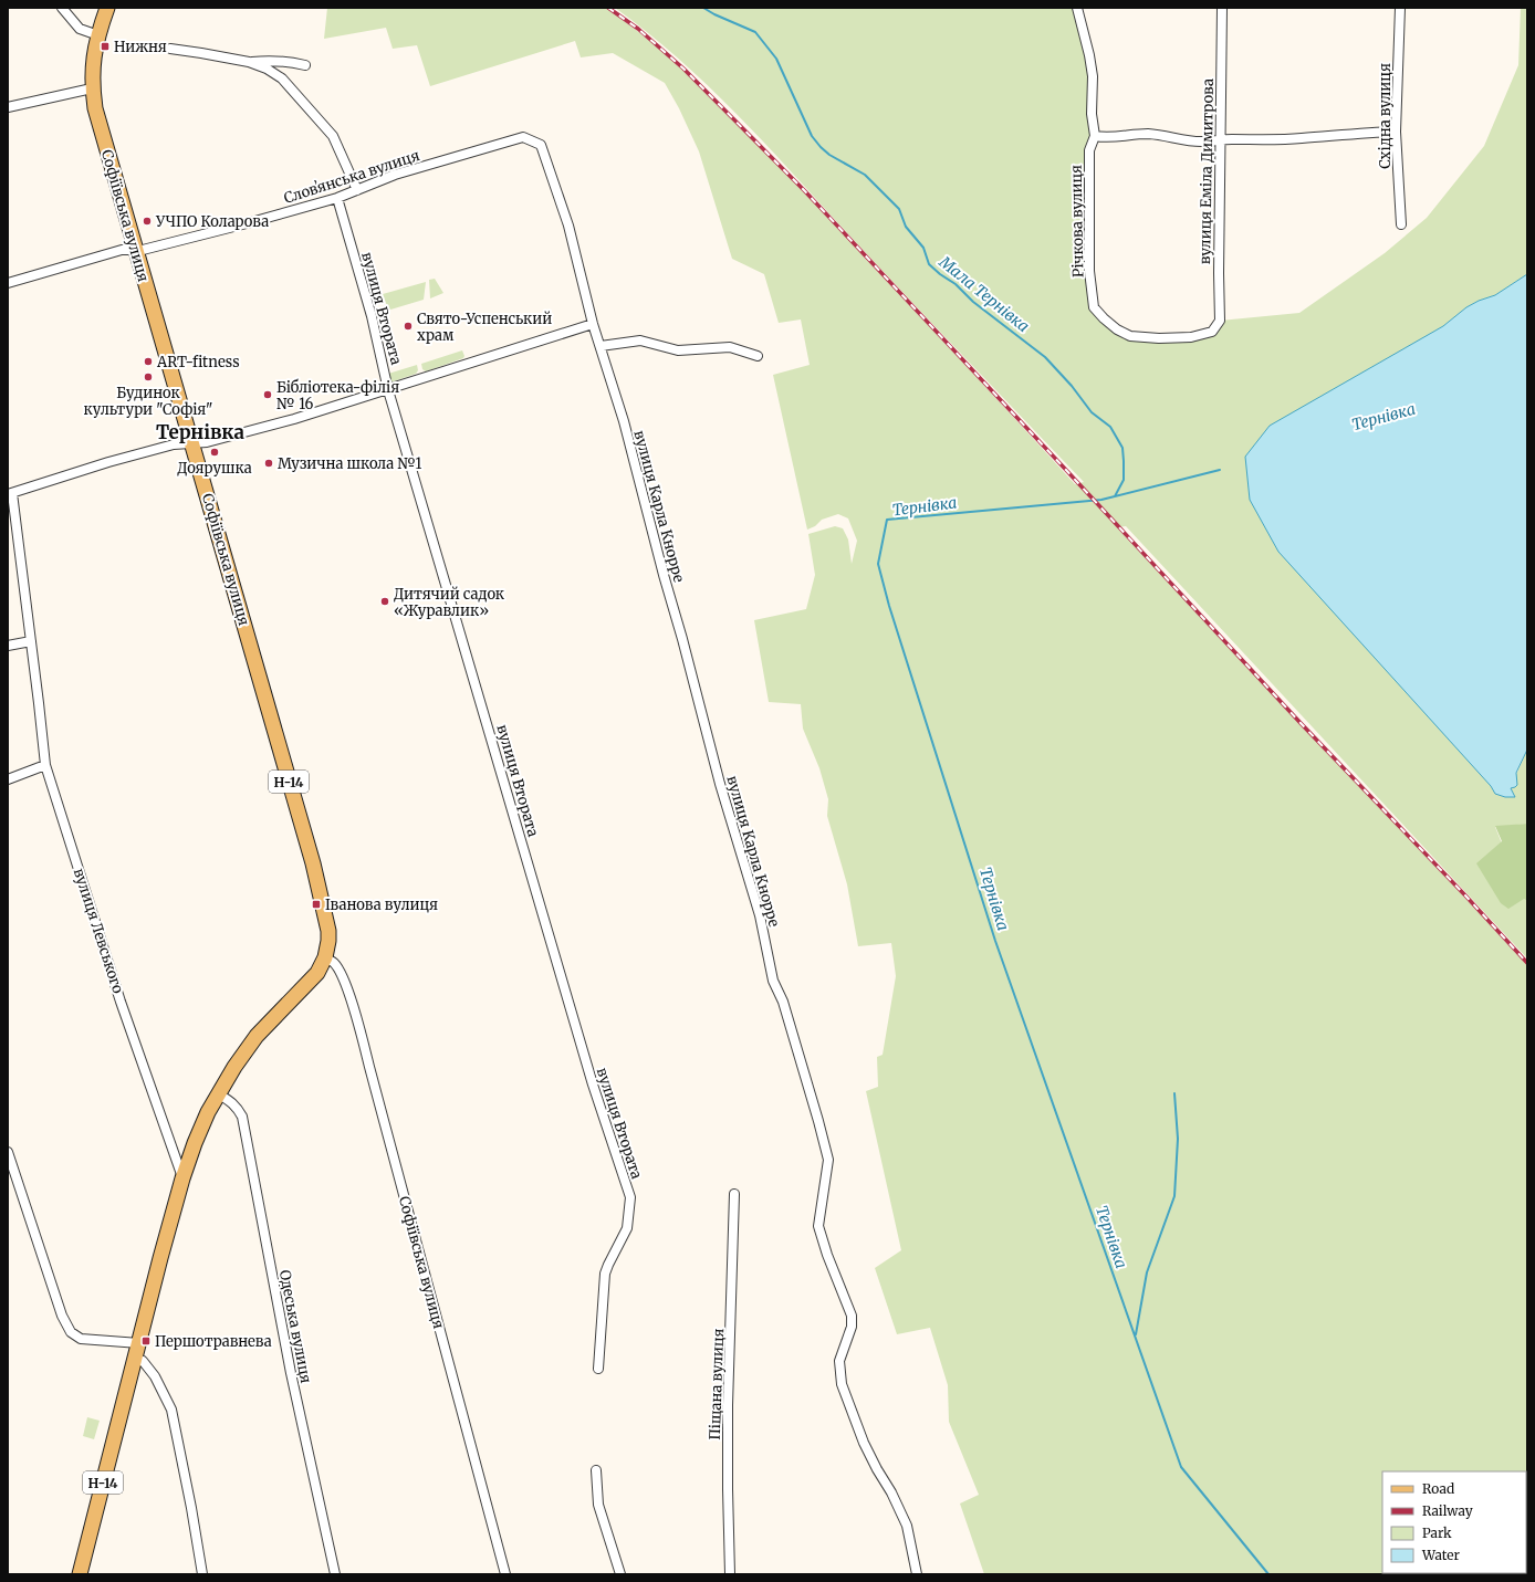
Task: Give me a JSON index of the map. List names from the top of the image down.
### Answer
{
  "streets": {
    "main road": ["Софіївська вулиця", "Н-14"],
    "street": [
      "Східна вулиця",
      "вулиця Еміла Димитрова",
      "Словʼянська вулиця",
      "Річкова вулиця",
      "вулиця Втората",
      "вулиця Карла Кнорре",
      "вулиця Левського",
      "Одеська вулиця",
      "Піщана вулиця"
    ]
  },
  "crossings": [
    ["вулиця Еміла Димитрова", "Річкова вулиця"],
    ["Словʼянська вулиця", "Софіївська вулиця"],
    ["Словʼянська вулиця", "вулиця Втората"],
    ["Словʼянська вулиця", "вулиця Карла Кнорре"],
    ["Софіївська вулиця", "Н-14"],
    ["Софіївська вулиця", "вулиця Левського"],
    ["Софіївська вулиця", "Одеська вулиця"],
    ["Н-14", "вулиця Левського"]
  ],
  "districts": ["Тернівка"],
  "water": ["Мала Тернівка", "Тернівка"],
  "places": {
    "transit": ["Нижня", "Іванова вулиця", "Першотравнева"],
    "other": [
      "УЧПО Коларова",
      "Свято-Успенський храм",
      "ART-fitness",
      "Будинок культури \"Софія\"",
      "Бібліотека-філія № 16",
      "Доярушка",
      "Музична школа №1",
      "Дитячий садок «Журавлик»"
    ]
  },
  "legend": [
    "Road",
    "Railway",
    "Park",
    "Water"
  ]
}
